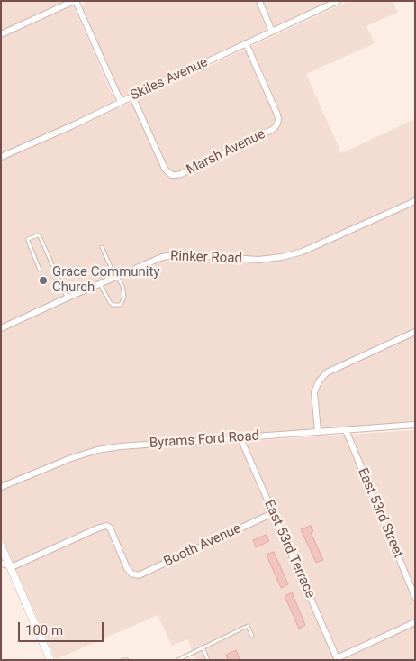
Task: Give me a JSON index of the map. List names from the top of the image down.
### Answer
{
  "streets": {
    "street": [
      "Skiles Avenue",
      "Marsh Avenue",
      "Rinker Road",
      "Byrams Ford Road",
      "East 53rd Street",
      "Booth Avenue",
      "East 53rd Terrace"
    ]
  },
  "crossings": [
    ["Skiles Avenue", "Marsh Avenue"],
    ["Byrams Ford Road", "East 53rd Street"],
    ["Byrams Ford Road", "East 53rd Terrace"],
    ["Booth Avenue", "East 53rd Terrace"]
  ],
  "places": ["Grace Community Church"],
  "scale_bar": "100 m"
}
